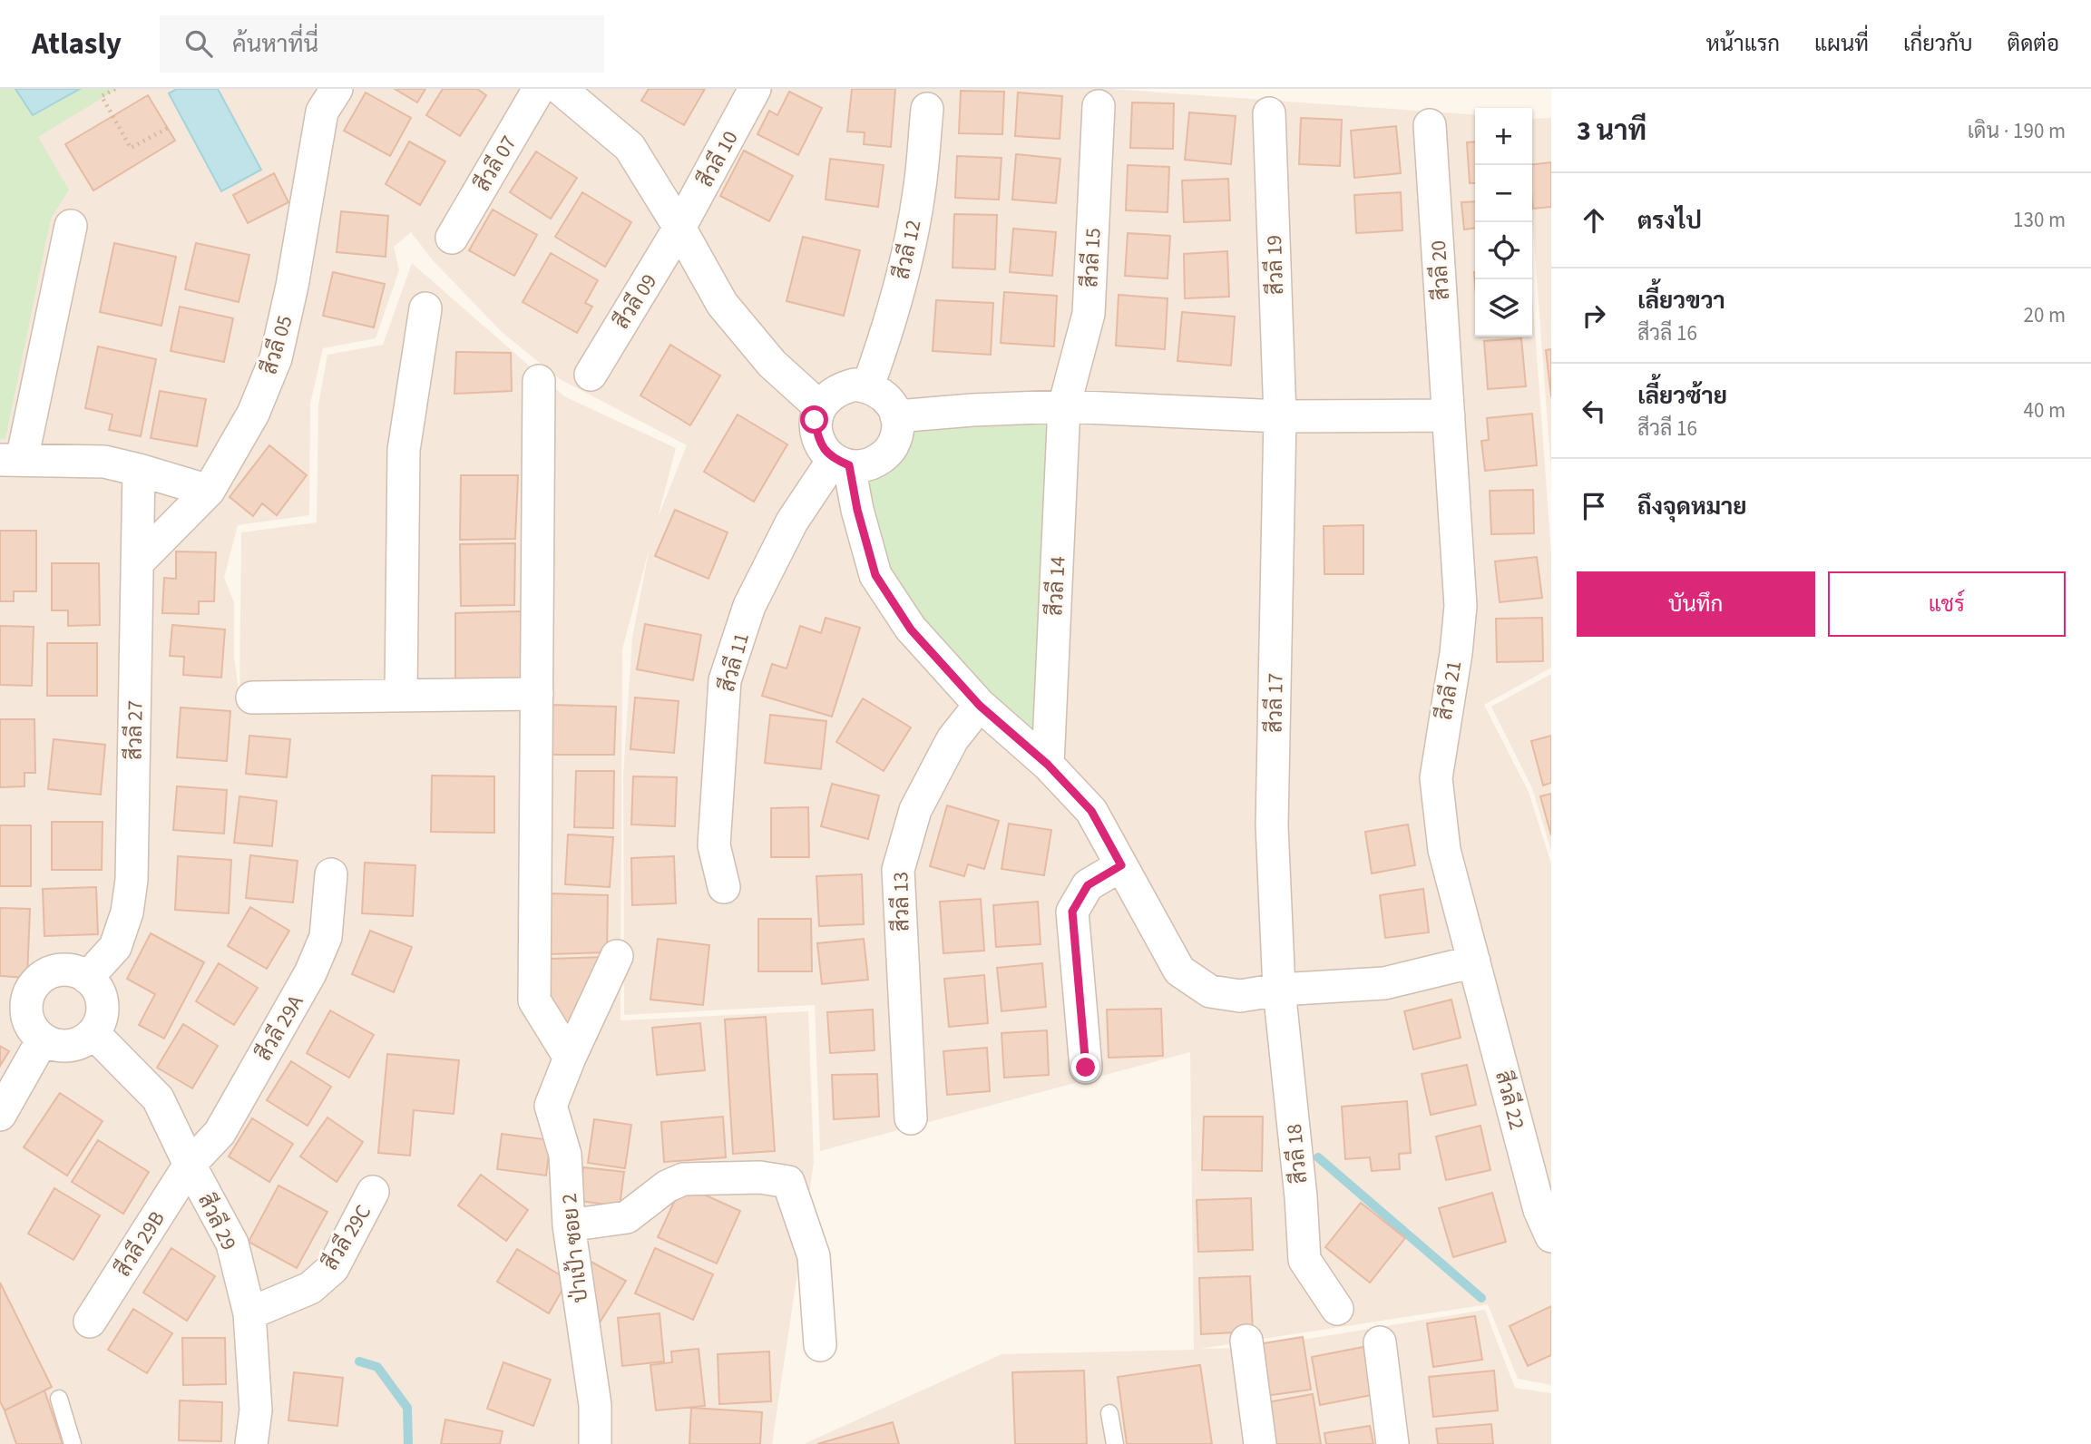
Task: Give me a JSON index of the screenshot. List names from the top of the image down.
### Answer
{
  "streets": {
    "street": [
      "สีวลี 10",
      "สีวลี 07",
      "สีวลี 12",
      "สีวลี 15",
      "สีวลี 19",
      "สีวลี 20",
      "สีวลี 09",
      "สีวลี 05",
      "สีวลี 14",
      "สีวลี 11",
      "สีวลี 21",
      "สีวลี 17",
      "สีวลี 27",
      "สีวลี 13",
      "สีวลี 29A",
      "สีวลี 22",
      "สีวลี 18",
      "สีวลี 29",
      "สีวลี 29C",
      "สีวลี 29B",
      "ป่าเป้า ซอย 2"
    ]
  },
  "crossings": [
    ["สีวลี 10", "สีวลี 09"],
    ["สีวลี 12", "สีวลี 11"],
    ["สีวลี 15", "สีวลี 14"],
    ["สีวลี 19", "สีวลี 17"],
    ["สีวลี 20", "สีวลี 21"],
    ["สีวลี 05", "สีวลี 27"],
    ["สีวลี 21", "สีวลี 22"],
    ["สีวลี 17", "สีวลี 18"],
    ["สีวลี 27", "สีวลี 29"],
    ["สีวลี 29A", "สีวลี 29"],
    ["สีวลี 29A", "สีวลี 29B"],
    ["สีวลี 29", "สีวลี 29C"],
    ["สีวลี 29", "สีวลี 29B"]
  ],
  "page": {
    "header": "Atlasly",
    "search": "ค้นหาที่นี่",
    "nav": [
      "หน้าแรก",
      "แผนที่",
      "เกี่ยวกับ",
      "ติดต่อ"
    ],
    "heading": ["3 นาที", "เดิน · 190 m"],
    "map_buttons": ["+", "−"],
    "list": [
      ["ตรงไป", "130 m"],
      ["เลี้ยวขวา", "สีวลี 16", "20 m"],
      ["เลี้ยวซ้าย", "สีวลี 16", "40 m"],
      "ถึงจุดหมาย"
    ],
    "buttons": ["บันทึก", "แชร์"]
  }
}
